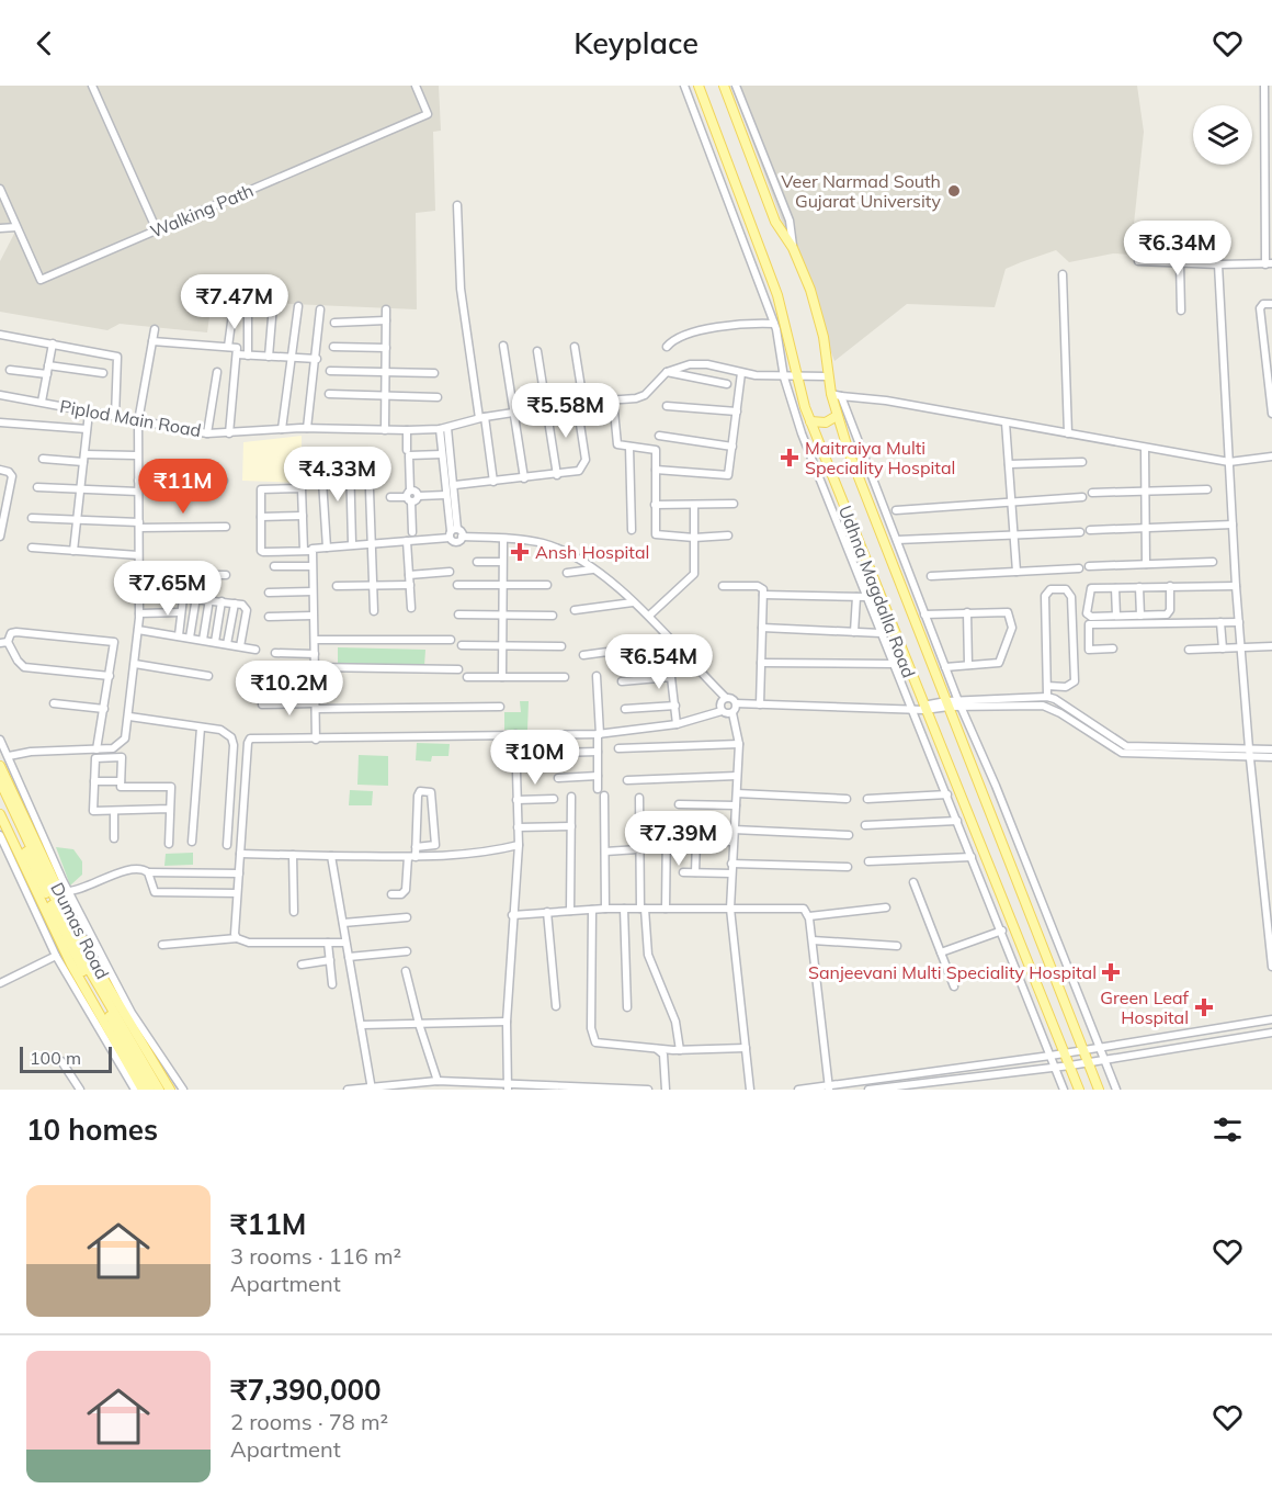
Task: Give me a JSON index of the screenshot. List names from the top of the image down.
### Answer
{
  "streets": {
    "main road": ["Udhna Magdalla Road", "Dumas Road"],
    "street": ["Walking Path", "Piplod Main Road"]
  },
  "crossings": [
    ["Piplod Main Road", "Udhna Magdalla Road"]
  ],
  "places": {
    "other": ["Veer Narmad South Gujarat University"],
    "health": [
      "Maitraiya Multi Speciality Hospital",
      "Ansh Hospital",
      "Sanjeevani Multi Speciality Hospital",
      "Green Leaf Hospital"
    ]
  },
  "scale_bar": "100 m",
  "page": {
    "header": "Keyplace",
    "price": [
      "₹6.34M",
      "₹7.47M",
      "₹5.58M",
      "₹4.33M",
      "₹11M",
      "₹7.65M",
      "₹6.54M",
      "₹10.2M",
      "₹10M",
      "₹7.39M"
    ],
    "scale": "100 m",
    "heading": "10 homes",
    "list": [
      {
        "name": "₹11M",
        "note": "3 rooms · 116 m² · Apartment"
      },
      {
        "name": "₹7,390,000",
        "note": "2 rooms · 78 m² · Apartment"
      }
    ]
  }
}
